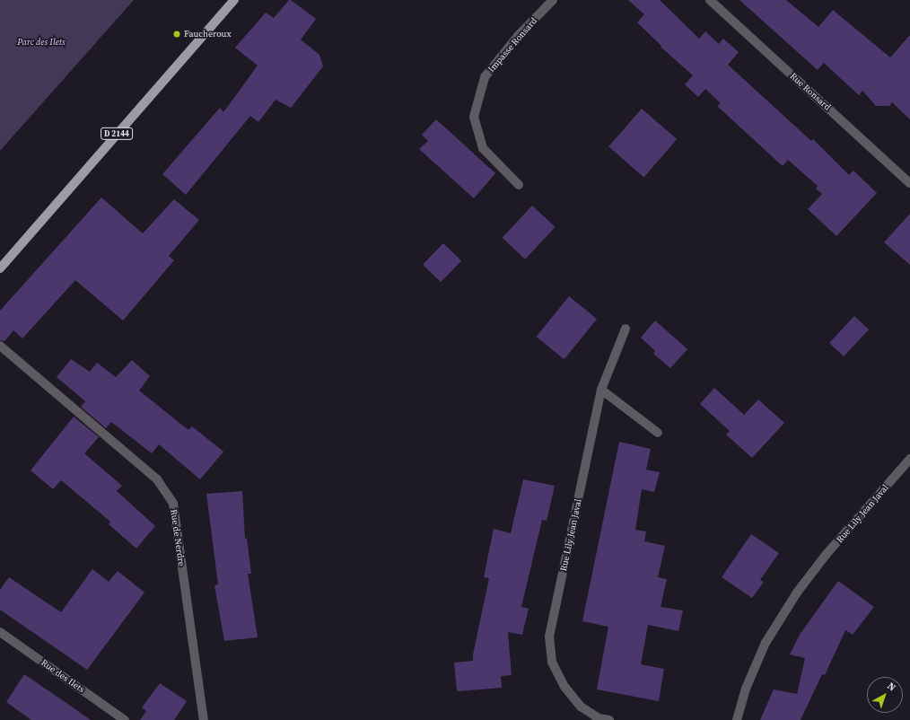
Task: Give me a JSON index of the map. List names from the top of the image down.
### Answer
{
  "streets": {
    "main road": ["D 2144"],
    "street": [
      "Impasse Ronsard",
      "Rue Ronsard",
      "Rue Lily Jean Javal",
      "Rue de Nerdre",
      "Rue des Ilets"
    ]
  },
  "parks": ["Parc des Ilets"],
  "places": ["Faucheroux"],
  "north": "top right"
}
